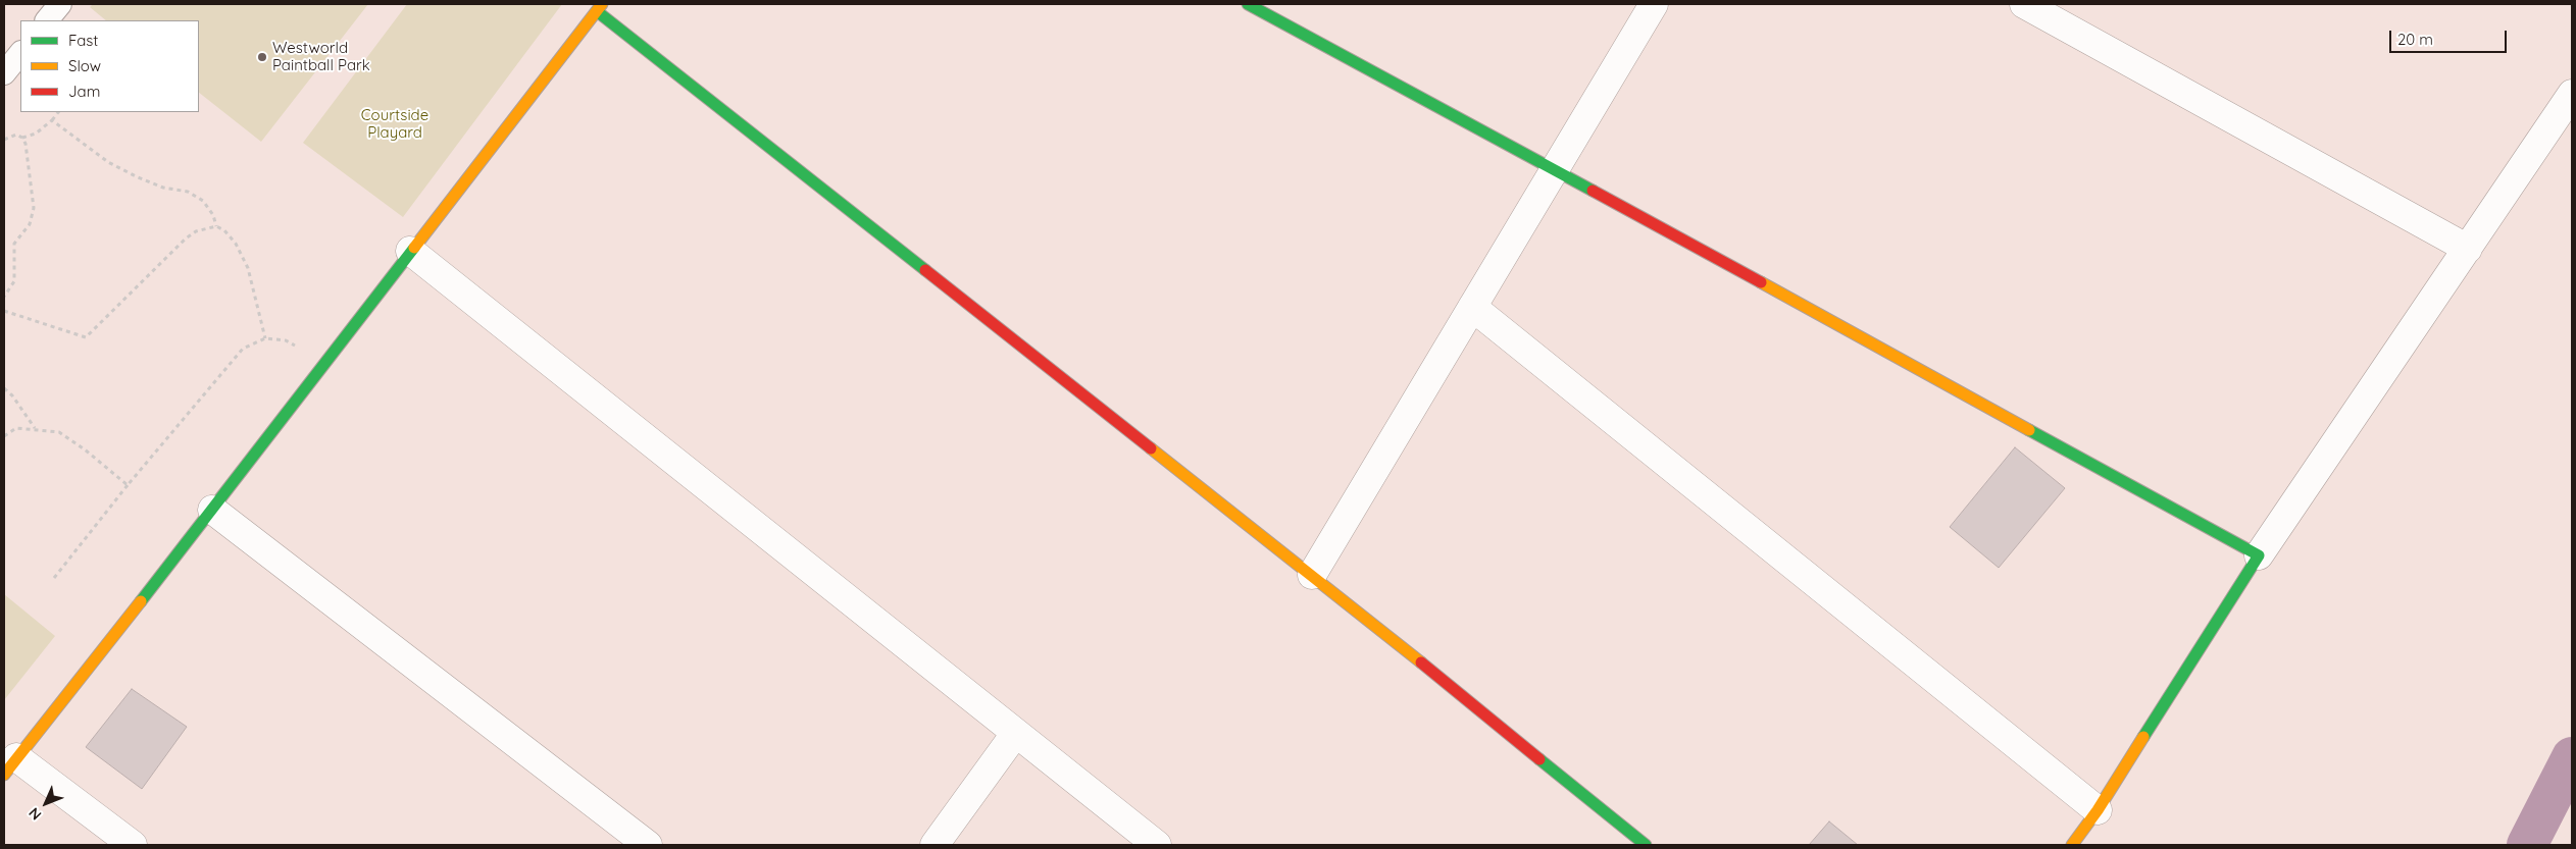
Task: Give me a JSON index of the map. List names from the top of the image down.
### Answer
{
  "parks": ["Courtside Playard"],
  "places": ["Westworld Paintball Park"],
  "legend": ["Fast", "Slow", "Jam"],
  "scale_bar": "20 m",
  "north": "bottom left"
}
